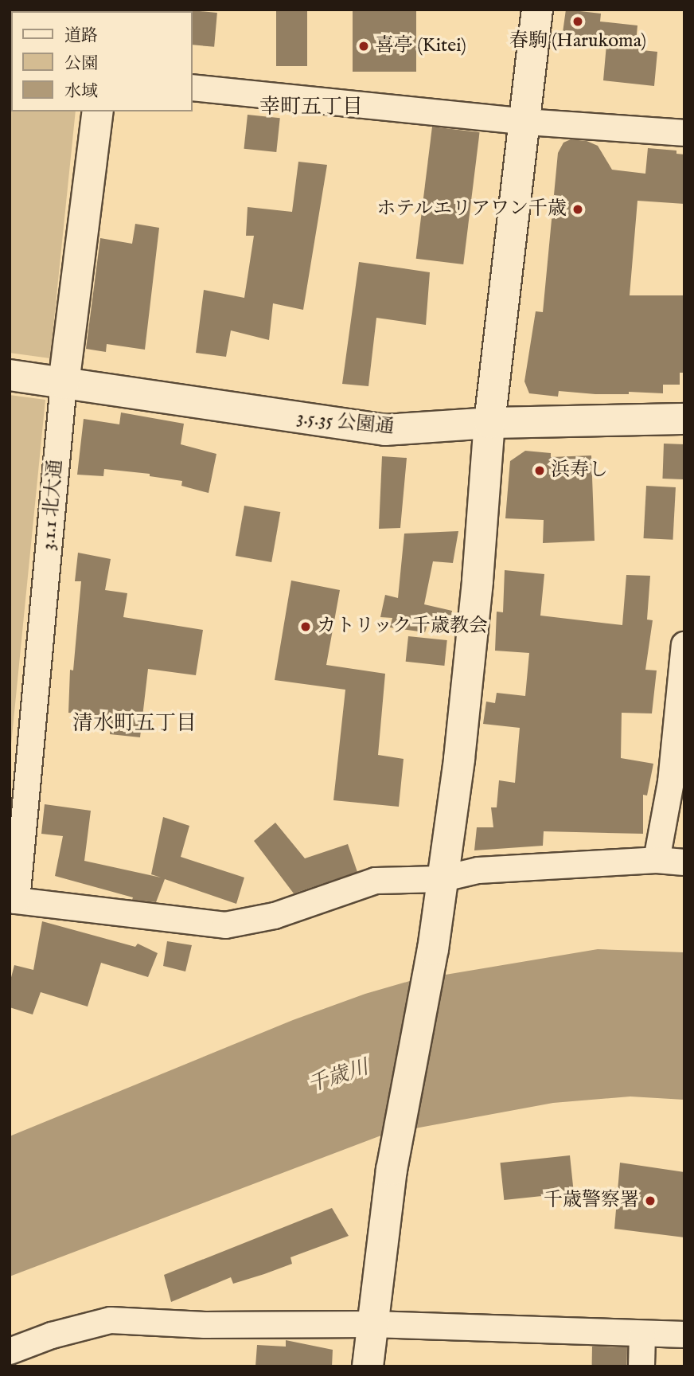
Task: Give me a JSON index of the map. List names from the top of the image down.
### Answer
{
  "streets": {
    "street": ["3.5.35 公園通", "3.1.1 北大通"]
  },
  "crossings": [
    ["3.5.35 公園通", "3.1.1 北大通"]
  ],
  "districts": ["幸町五丁目", "清水町五丁目"],
  "water": ["千歳川"],
  "places": [
    "春駒 (Harukoma)",
    "喜亭 (Kitei)",
    "ホテルエリアワン千歳",
    "浜寿し",
    "カトリック千歳教会",
    "千歳警察署"
  ],
  "legend": ["道路", "公園", "水域"]
}
